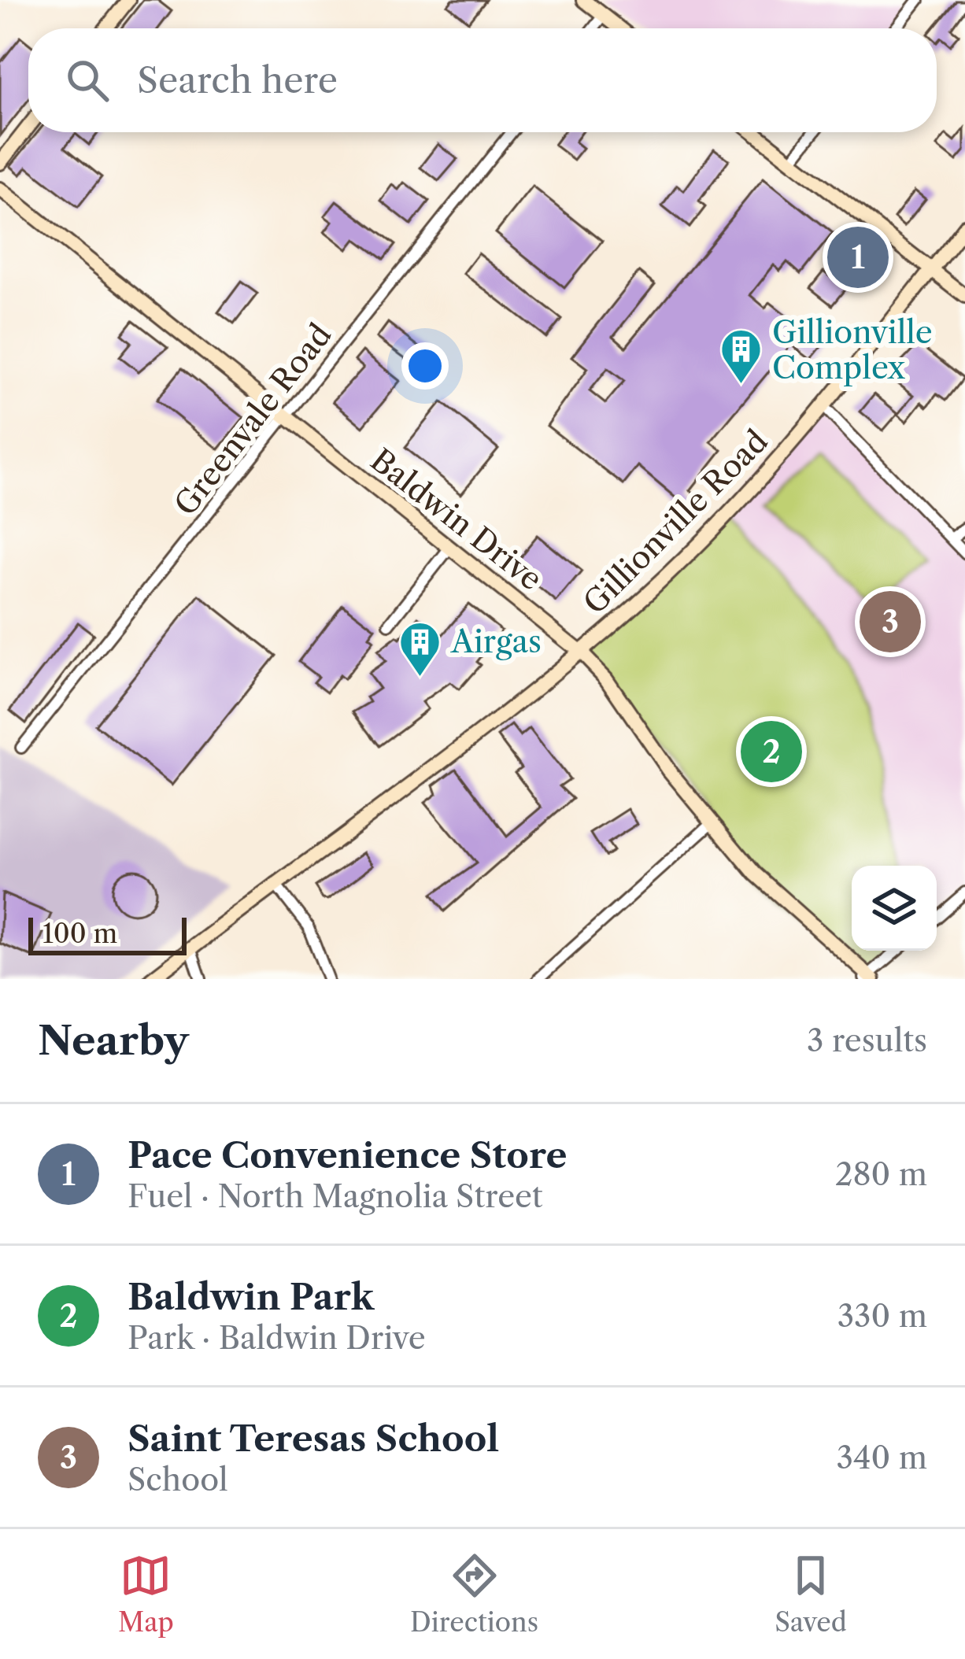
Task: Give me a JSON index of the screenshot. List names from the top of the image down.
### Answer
{
  "streets": {
    "street": ["Greenvale Road", "Baldwin Drive", "Gillionville Road"]
  },
  "crossings": [
    ["Greenvale Road", "Baldwin Drive"],
    ["Baldwin Drive", "Gillionville Road"]
  ],
  "places": {
    "building": ["Gillionville Complex", "Airgas"]
  },
  "scale_bar": "100 m",
  "page": {
    "search": "Search here",
    "pins": ["1", "3", "2"],
    "scale": "100 m",
    "heading": ["Nearby", "3 results"],
    "list": [
      {
        "mark": "1",
        "name": "Pace Convenience Store",
        "note": "Fuel · North Magnolia Street",
        "value": "280 m"
      },
      {
        "mark": "2",
        "name": "Baldwin Park",
        "note": "Park · Baldwin Drive",
        "value": "330 m"
      },
      {
        "mark": "3",
        "name": "Saint Teresas School",
        "note": "School",
        "value": "340 m"
      }
    ],
    "nav": ["Map", "Directions", "Saved"]
  }
}
